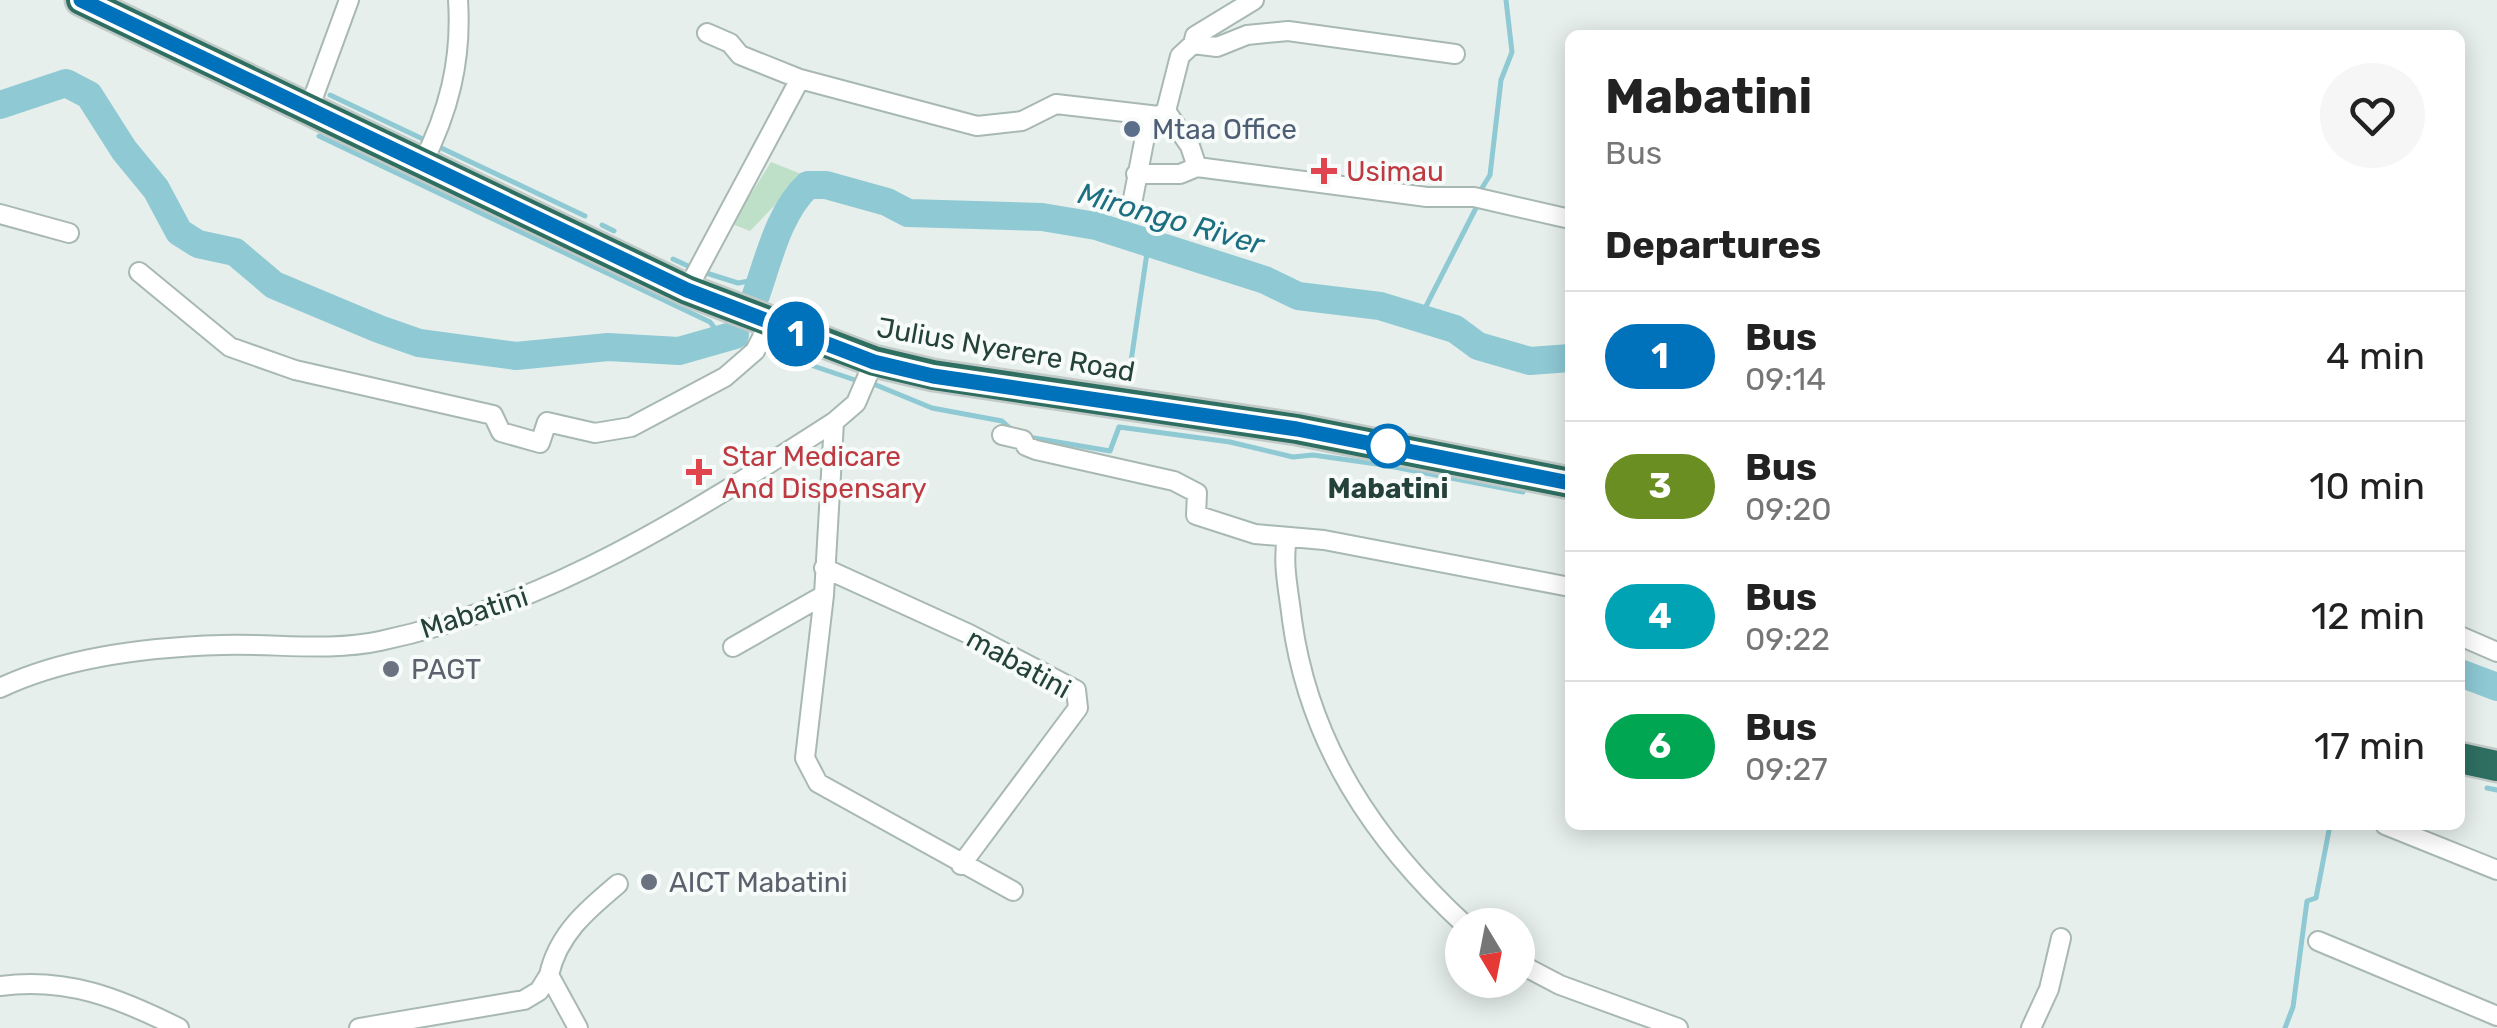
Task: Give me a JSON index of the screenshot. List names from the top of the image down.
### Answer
{
  "streets": {
    "highway": ["Julius Nyerere Road"],
    "street": ["Mabatini", "mabatini"]
  },
  "crossings": [
    ["Julius Nyerere Road", "Mabatini"]
  ],
  "water": ["Mirongo River"],
  "places": {
    "other": [
      "Mtaa Office",
      "Mabatini",
      "PAGT",
      "AICT Mabatini"
    ],
    "health": ["Usimau", "Star Medicare And Dispensary"]
  },
  "lines": ["bus line 1"],
  "north": "bottom",
  "page": {
    "on_map": "1",
    "heading": [
      ["Mabatini", "Bus"],
      "Departures"
    ],
    "list": [
      {
        "mark": "1",
        "name": "Bus",
        "note": "09:14",
        "value": "4 min"
      },
      {
        "mark": "3",
        "name": "Bus",
        "note": "09:20",
        "value": "10 min"
      },
      {
        "mark": "4",
        "name": "Bus",
        "note": "09:22",
        "value": "12 min"
      },
      {
        "mark": "6",
        "name": "Bus",
        "note": "09:27",
        "value": "17 min"
      }
    ]
  }
}
